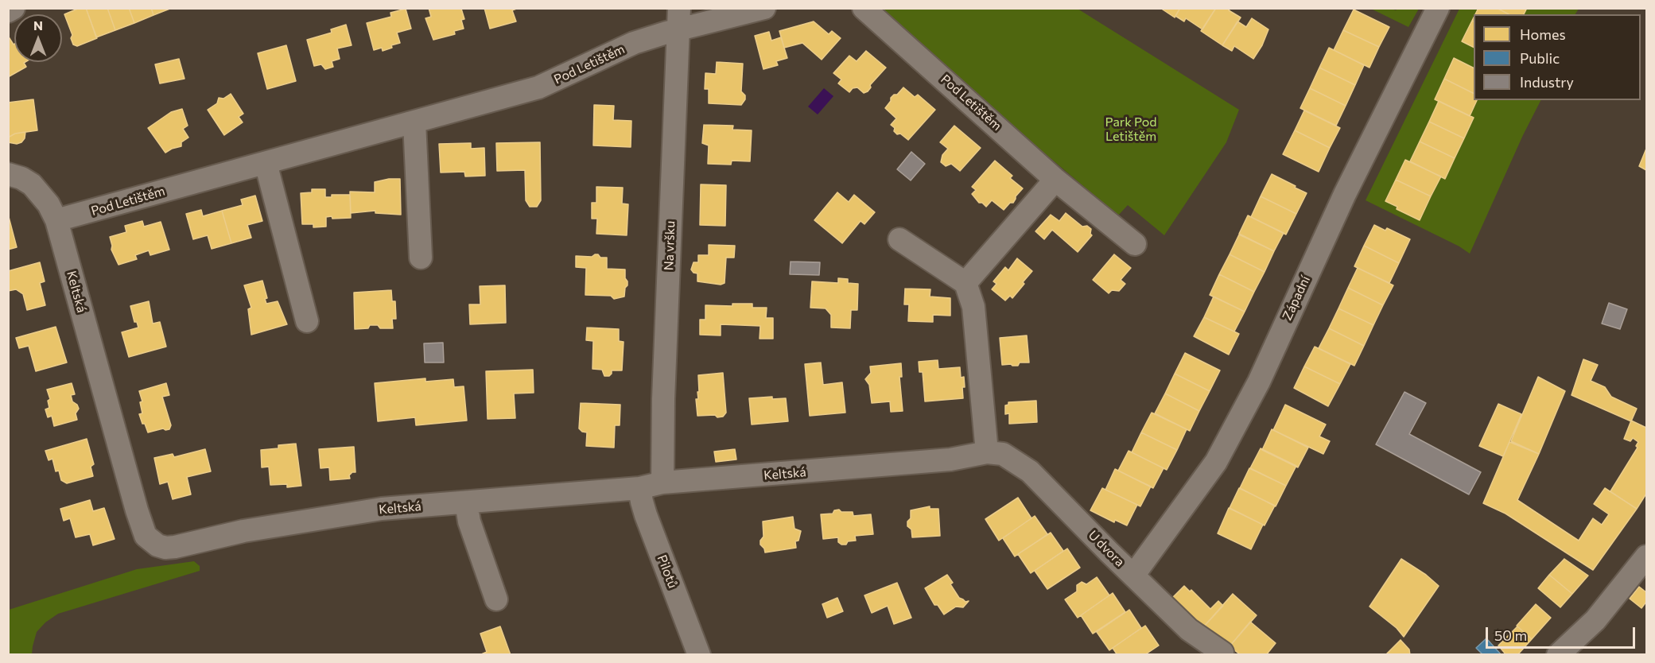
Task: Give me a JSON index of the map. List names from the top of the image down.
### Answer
{
  "streets": {
    "street": [
      "Pod Letištěm",
      "Na vršku",
      "Keltská",
      "Západní",
      "U dvora",
      "Pilotů"
    ]
  },
  "crossings": [
    ["Pod Letištěm", "Na vršku"],
    ["Pod Letištěm", "Keltská"],
    ["Na vršku", "Keltská"],
    ["Keltská", "U dvora"],
    ["Keltská", "Pilotů"],
    ["Západní", "U dvora"]
  ],
  "parks": ["Park Pod Letištěm"],
  "legend": ["Homes", "Public", "Industry"],
  "scale_bar": "50 m",
  "north": "top"
}
